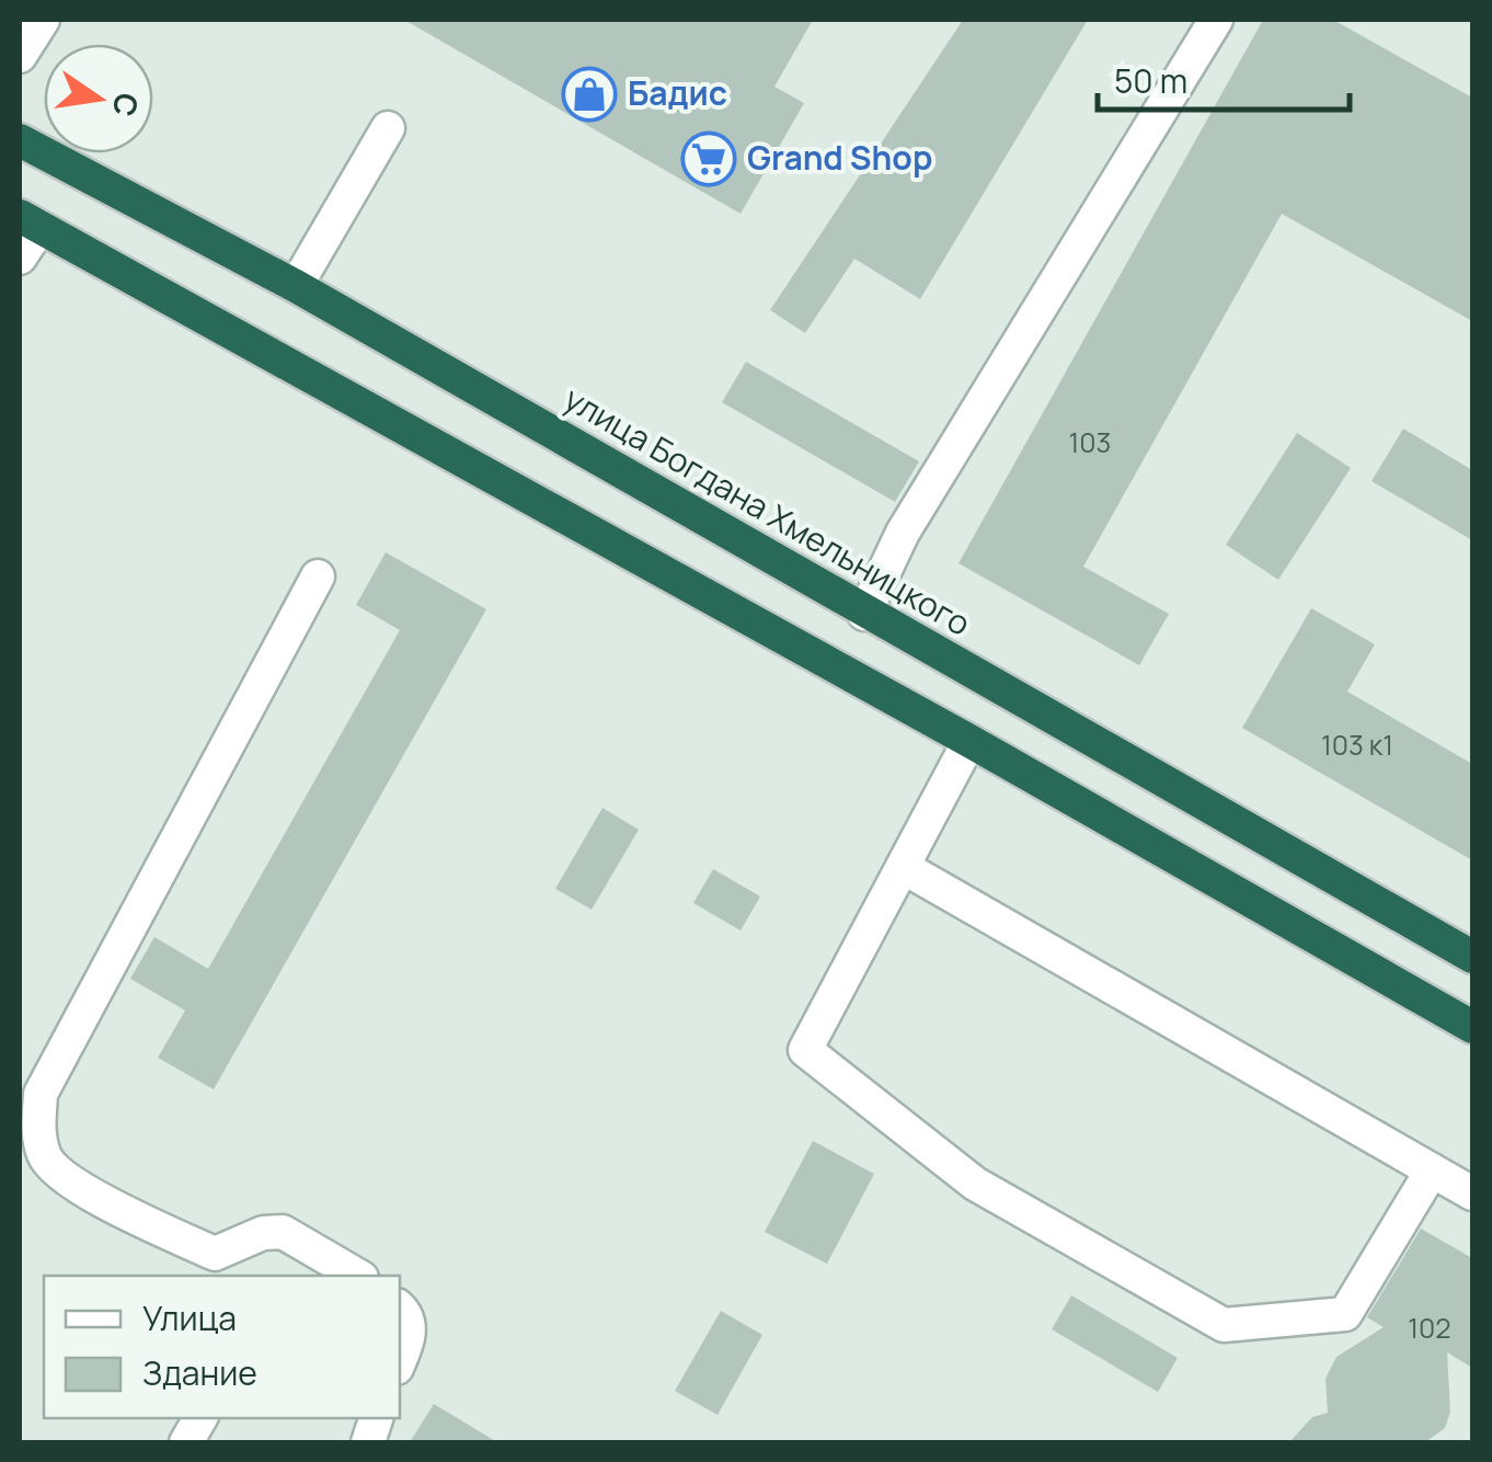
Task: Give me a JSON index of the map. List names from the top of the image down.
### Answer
{
  "streets": {
    "highway": ["улица Богдана Хмельницкого"]
  },
  "places": {
    "shop": ["Бадис"],
    "supermarket": ["Grand Shop"]
  },
  "house_numbers": ["103", "103 к1", "102"],
  "legend": ["Улица", "Здание"],
  "scale_bar": "50 m",
  "north": "right"
}
